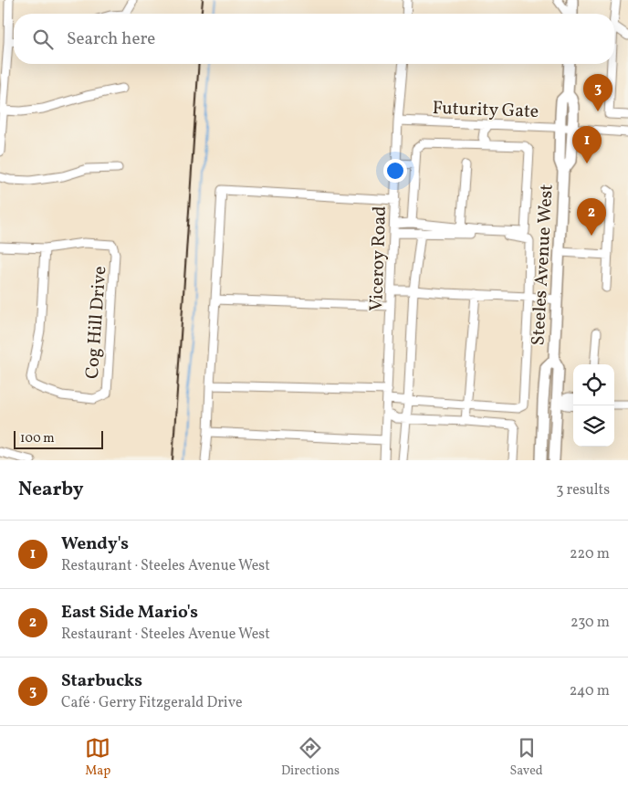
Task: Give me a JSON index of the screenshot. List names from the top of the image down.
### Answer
{
  "streets": {
    "main road": ["Steeles Avenue West"],
    "street": ["Futurity Gate", "Viceroy Road", "Cog Hill Drive"]
  },
  "crossings": [
    ["Futurity Gate", "Viceroy Road"],
    ["Futurity Gate", "Steeles Avenue West"]
  ],
  "scale_bar": "100 m",
  "page": {
    "search": "Search here",
    "pins": ["3", "1", "2"],
    "scale": "100 m",
    "heading": ["Nearby", "3 results"],
    "list": [
      {
        "mark": "1",
        "name": "Wendy's",
        "note": "Restaurant · Steeles Avenue West",
        "value": "220 m"
      },
      {
        "mark": "2",
        "name": "East Side Mario's",
        "note": "Restaurant · Steeles Avenue West",
        "value": "230 m"
      },
      {
        "mark": "3",
        "name": "Starbucks",
        "note": "Café · Gerry Fitzgerald Drive",
        "value": "240 m"
      }
    ],
    "nav": ["Map", "Directions", "Saved"]
  }
}
